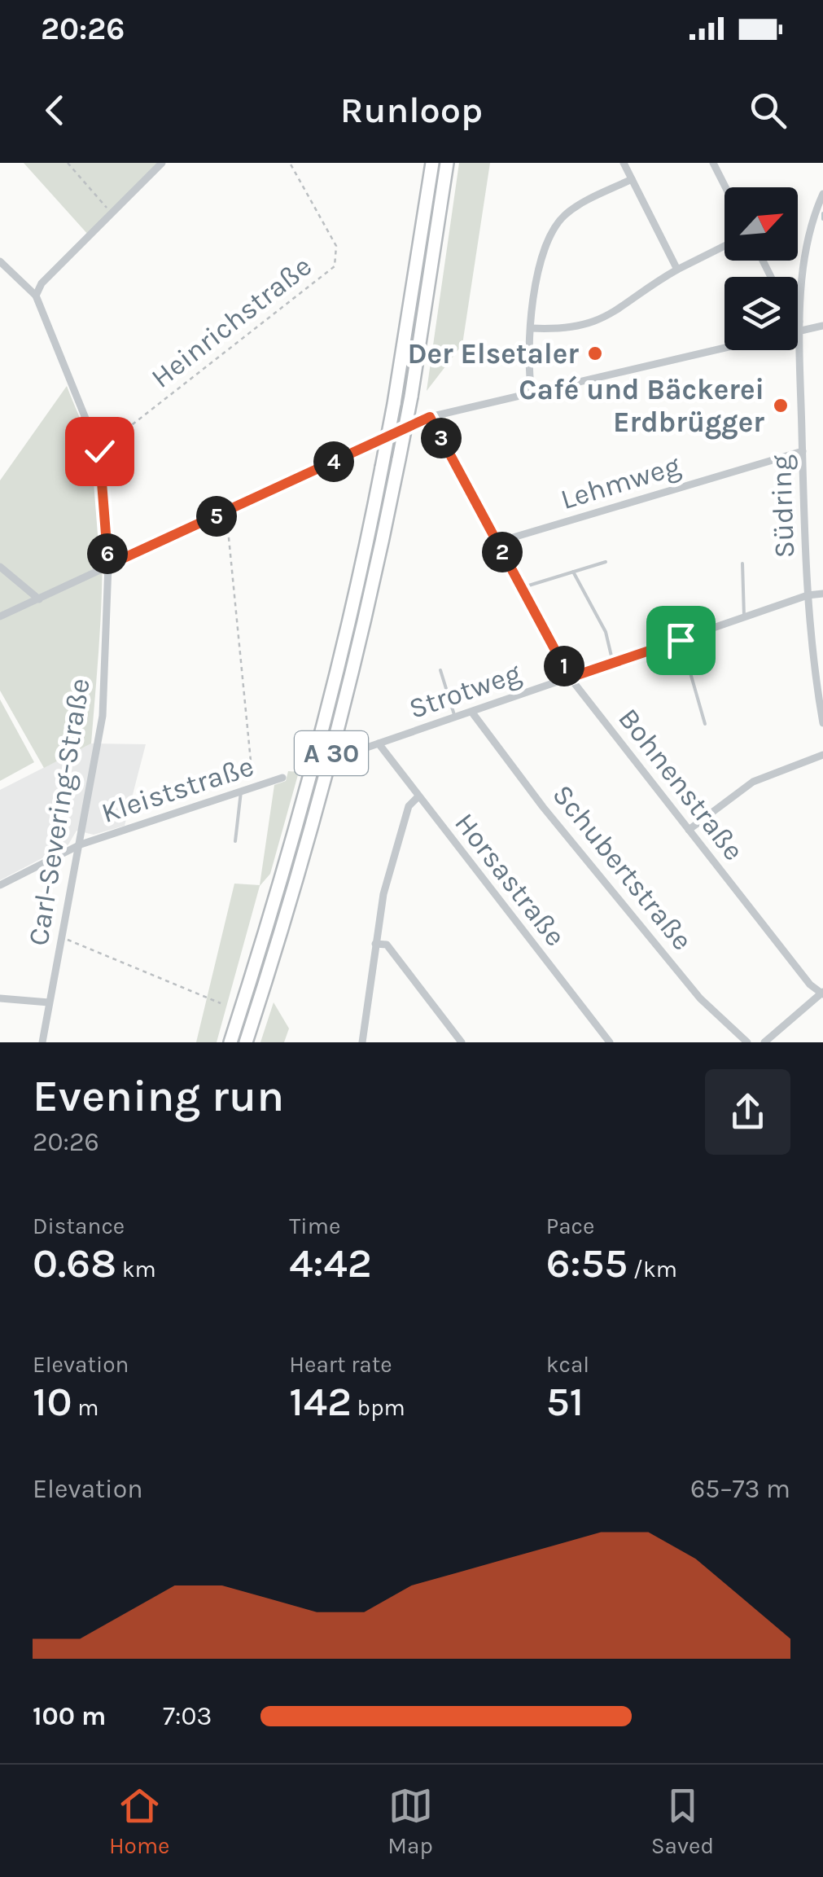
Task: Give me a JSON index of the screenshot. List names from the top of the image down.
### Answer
{
  "streets": {
    "highway": ["A 30"],
    "street": [
      "Lehmweg",
      "Südring",
      "Strotweg",
      "Bohnenstraße",
      "Kleiststraße",
      "Carl-Severing-Straße",
      "Schubertstraße",
      "Horsastraße"
    ],
    "path": ["Heinrichstraße"]
  },
  "crossings": [
    ["Heinrichstraße", "Carl-Severing-Straße"],
    ["Lehmweg", "Südring"],
    ["Lehmweg", "Bohnenstraße"],
    ["Südring", "Strotweg"],
    ["Strotweg", "Bohnenstraße"],
    ["Strotweg", "Schubertstraße"],
    ["Strotweg", "Horsastraße"],
    ["Kleiststraße", "Carl-Severing-Straße"]
  ],
  "places": ["Der Elsetaler", "Café und Bäckerei Erdbrügger"],
  "north": "top right",
  "page": {
    "status": "20:26",
    "header": "Runloop",
    "pins": [
      "3",
      "4",
      "5",
      "2",
      "6",
      "1"
    ],
    "heading": ["Evening run", "20:26"],
    "stats": [
      ["Distance", "0.68 km"],
      ["Time", "4:42"],
      ["Pace", "6:55 /km"],
      ["Elevation", "10 m"],
      ["Heart rate", "142 bpm"],
      ["kcal", "51"]
    ],
    "chart": ["Elevation", "65–73 m"],
    "list": [
      {
        "name": "100 m",
        "note": "7:03"
      }
    ],
    "tabs": ["Home", "Map", "Saved"]
  }
}
